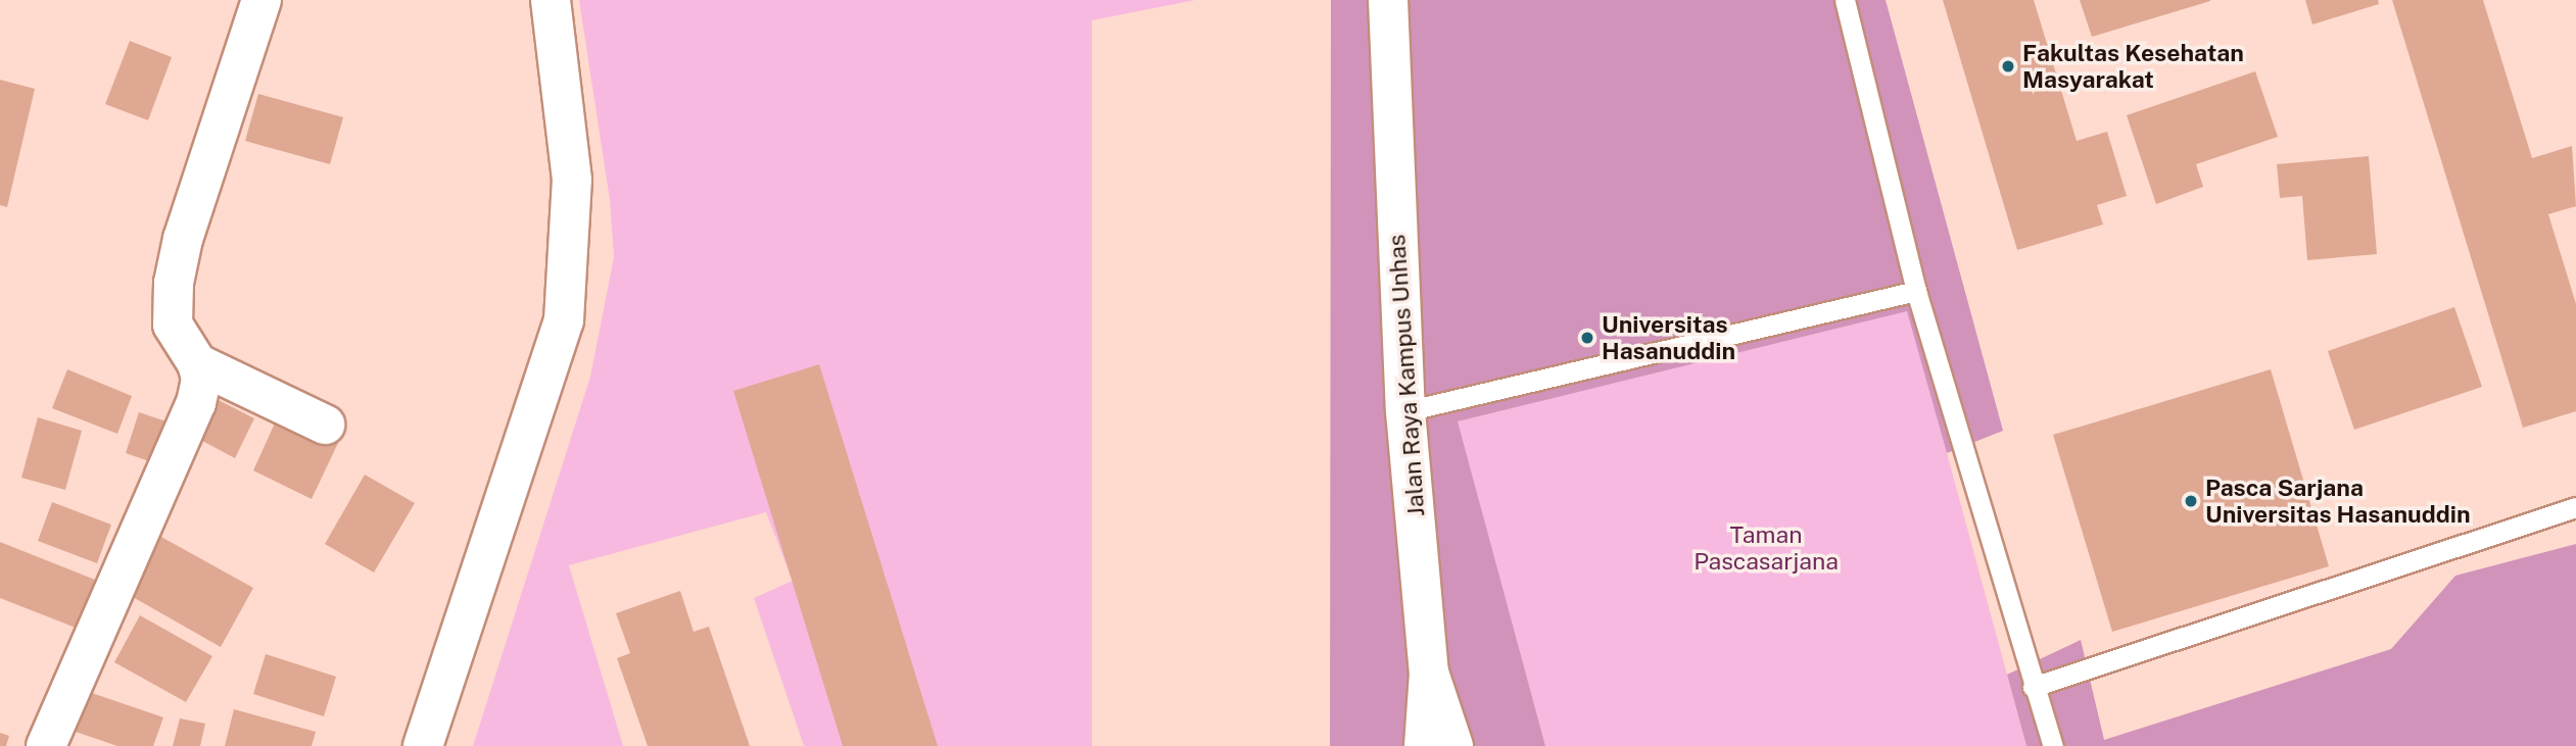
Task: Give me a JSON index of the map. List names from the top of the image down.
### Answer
{
  "streets": {
    "street": ["Jalan Raya Kampus Unhas"]
  },
  "parks": ["Taman Pascasarjana"],
  "places": ["Fakultas Kesehatan Masyarakat", "Universitas Hasanuddin", "Pasca Sarjana Universitas Hasanuddin"]
}
